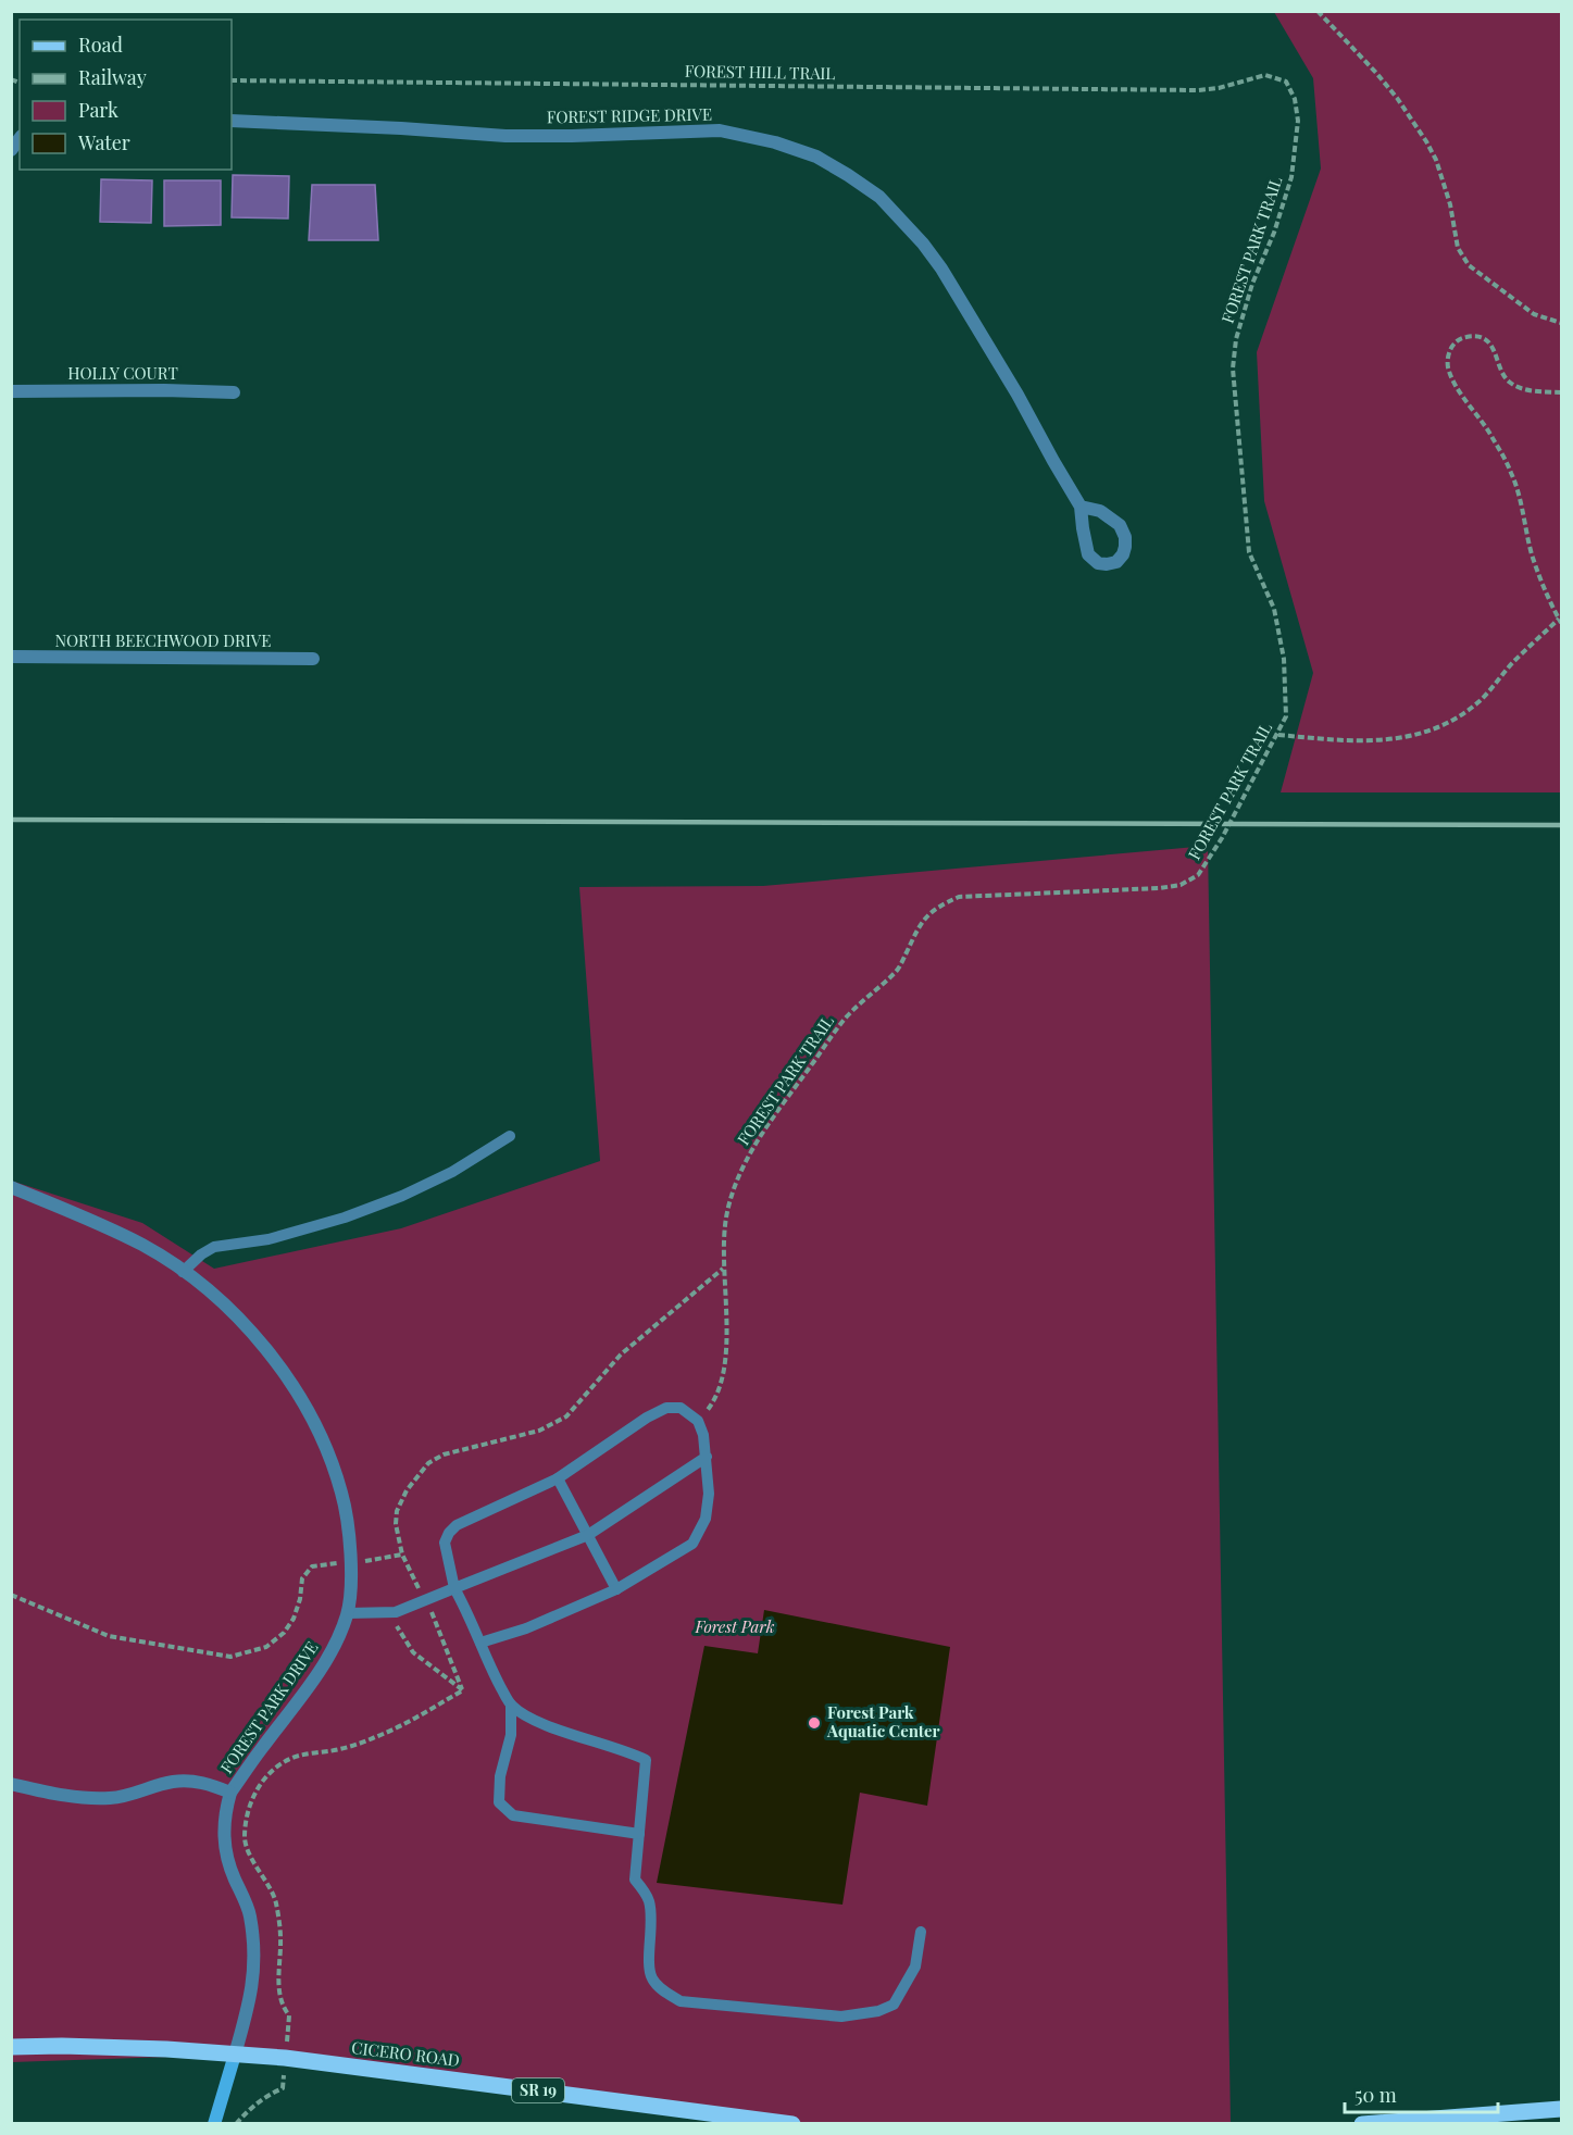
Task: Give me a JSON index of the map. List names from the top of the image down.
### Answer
{
  "streets": {
    "main road": ["CICERO ROAD", "SR 19"],
    "street": [
      "FOREST RIDGE DRIVE",
      "HOLLY COURT",
      "NORTH BEECHWOOD DRIVE",
      "FOREST PARK DRIVE"
    ],
    "path": ["FOREST HILL TRAIL", "FOREST PARK TRAIL"]
  },
  "crossings": [
    ["FOREST HILL TRAIL", "FOREST PARK TRAIL"],
    ["FOREST PARK DRIVE", "CICERO ROAD"]
  ],
  "parks": ["Forest Park"],
  "places": ["Forest Park Aquatic Center"],
  "legend": [
    "Road",
    "Railway",
    "Park",
    "Water"
  ],
  "scale_bar": "50 m"
}
